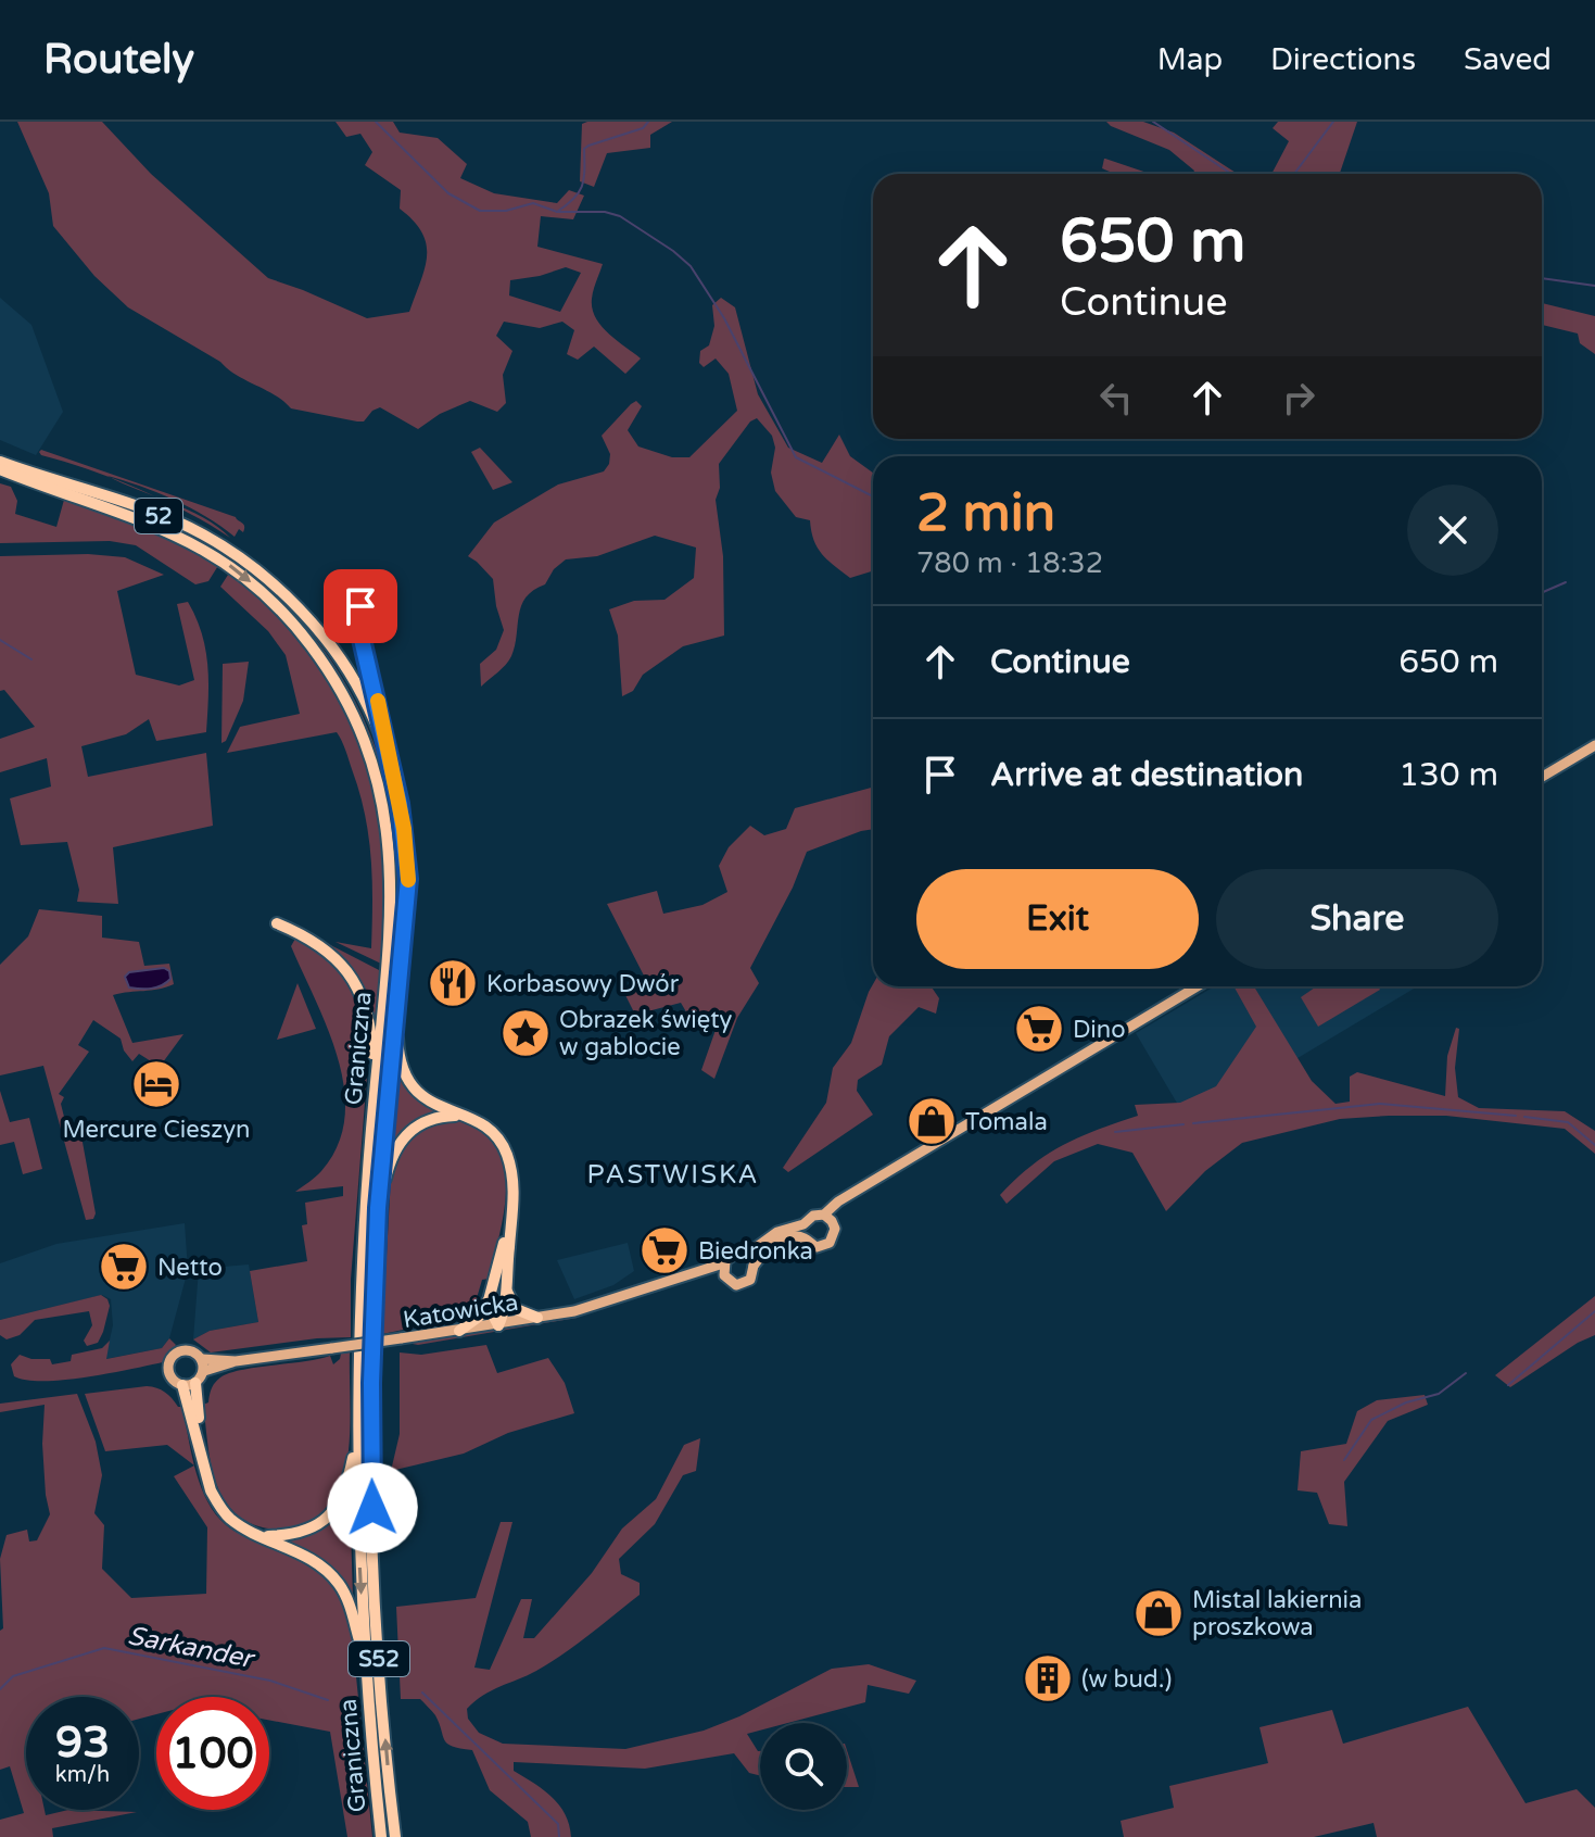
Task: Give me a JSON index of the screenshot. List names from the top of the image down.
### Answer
{
  "streets": {
    "highway": ["52", "Graniczna", "S52"],
    "main road": ["Katowicka"]
  },
  "districts": ["PASTWISKA"],
  "water": ["Sarkander"],
  "places": {
    "restaurant": ["Korbasowy Dwór"],
    "supermarket": ["Dino", "Biedronka", "Netto"],
    "place": ["Obrazek święty w gablocie"],
    "hotel": ["Mercure Cieszyn"],
    "shop": ["Tomala", "Mistal lakiernia proszkowa"],
    "building": ["(w bud.)"]
  },
  "page": {
    "header": "Routely",
    "nav": ["Map", "Directions", "Saved"],
    "turn": ["650 m", "Continue"],
    "heading": ["2 min", "780 m · 18:32"],
    "list": [
      {
        "name": "Continue",
        "value": "650 m"
      },
      {
        "name": "Arrive at destination",
        "value": "130 m"
      }
    ],
    "buttons": ["Exit", "Share"],
    "speed": "93 km/h",
    "limit": "100"
  }
}
